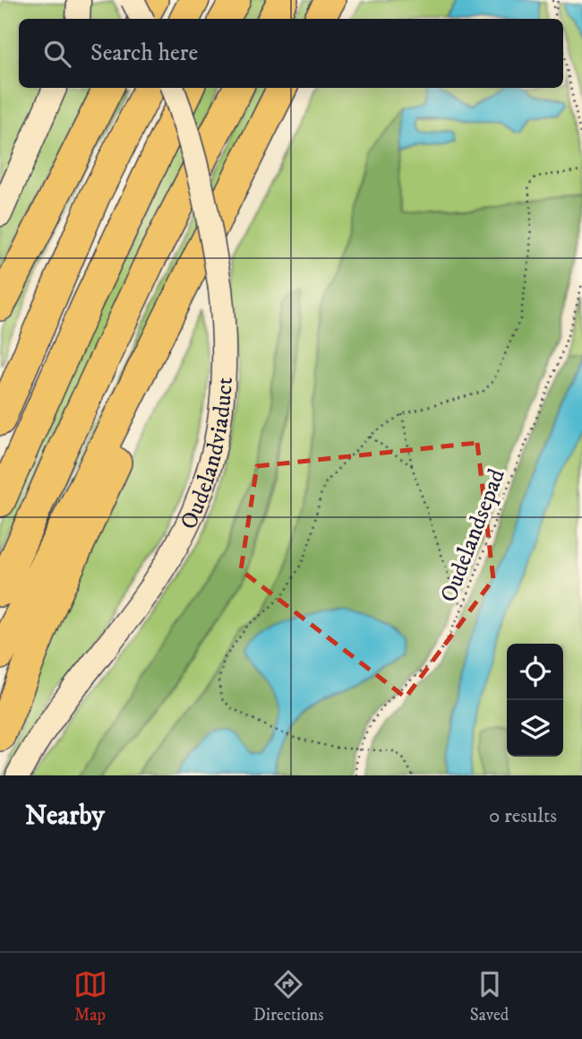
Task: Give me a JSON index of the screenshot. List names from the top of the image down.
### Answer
{
  "streets": {
    "main road": ["Oudelandviaduct"],
    "path": ["Oudelandsepad"]
  },
  "page": {
    "search": "Search here",
    "heading": ["Nearby", "0 results"],
    "nav": ["Map", "Directions", "Saved"]
  }
}
